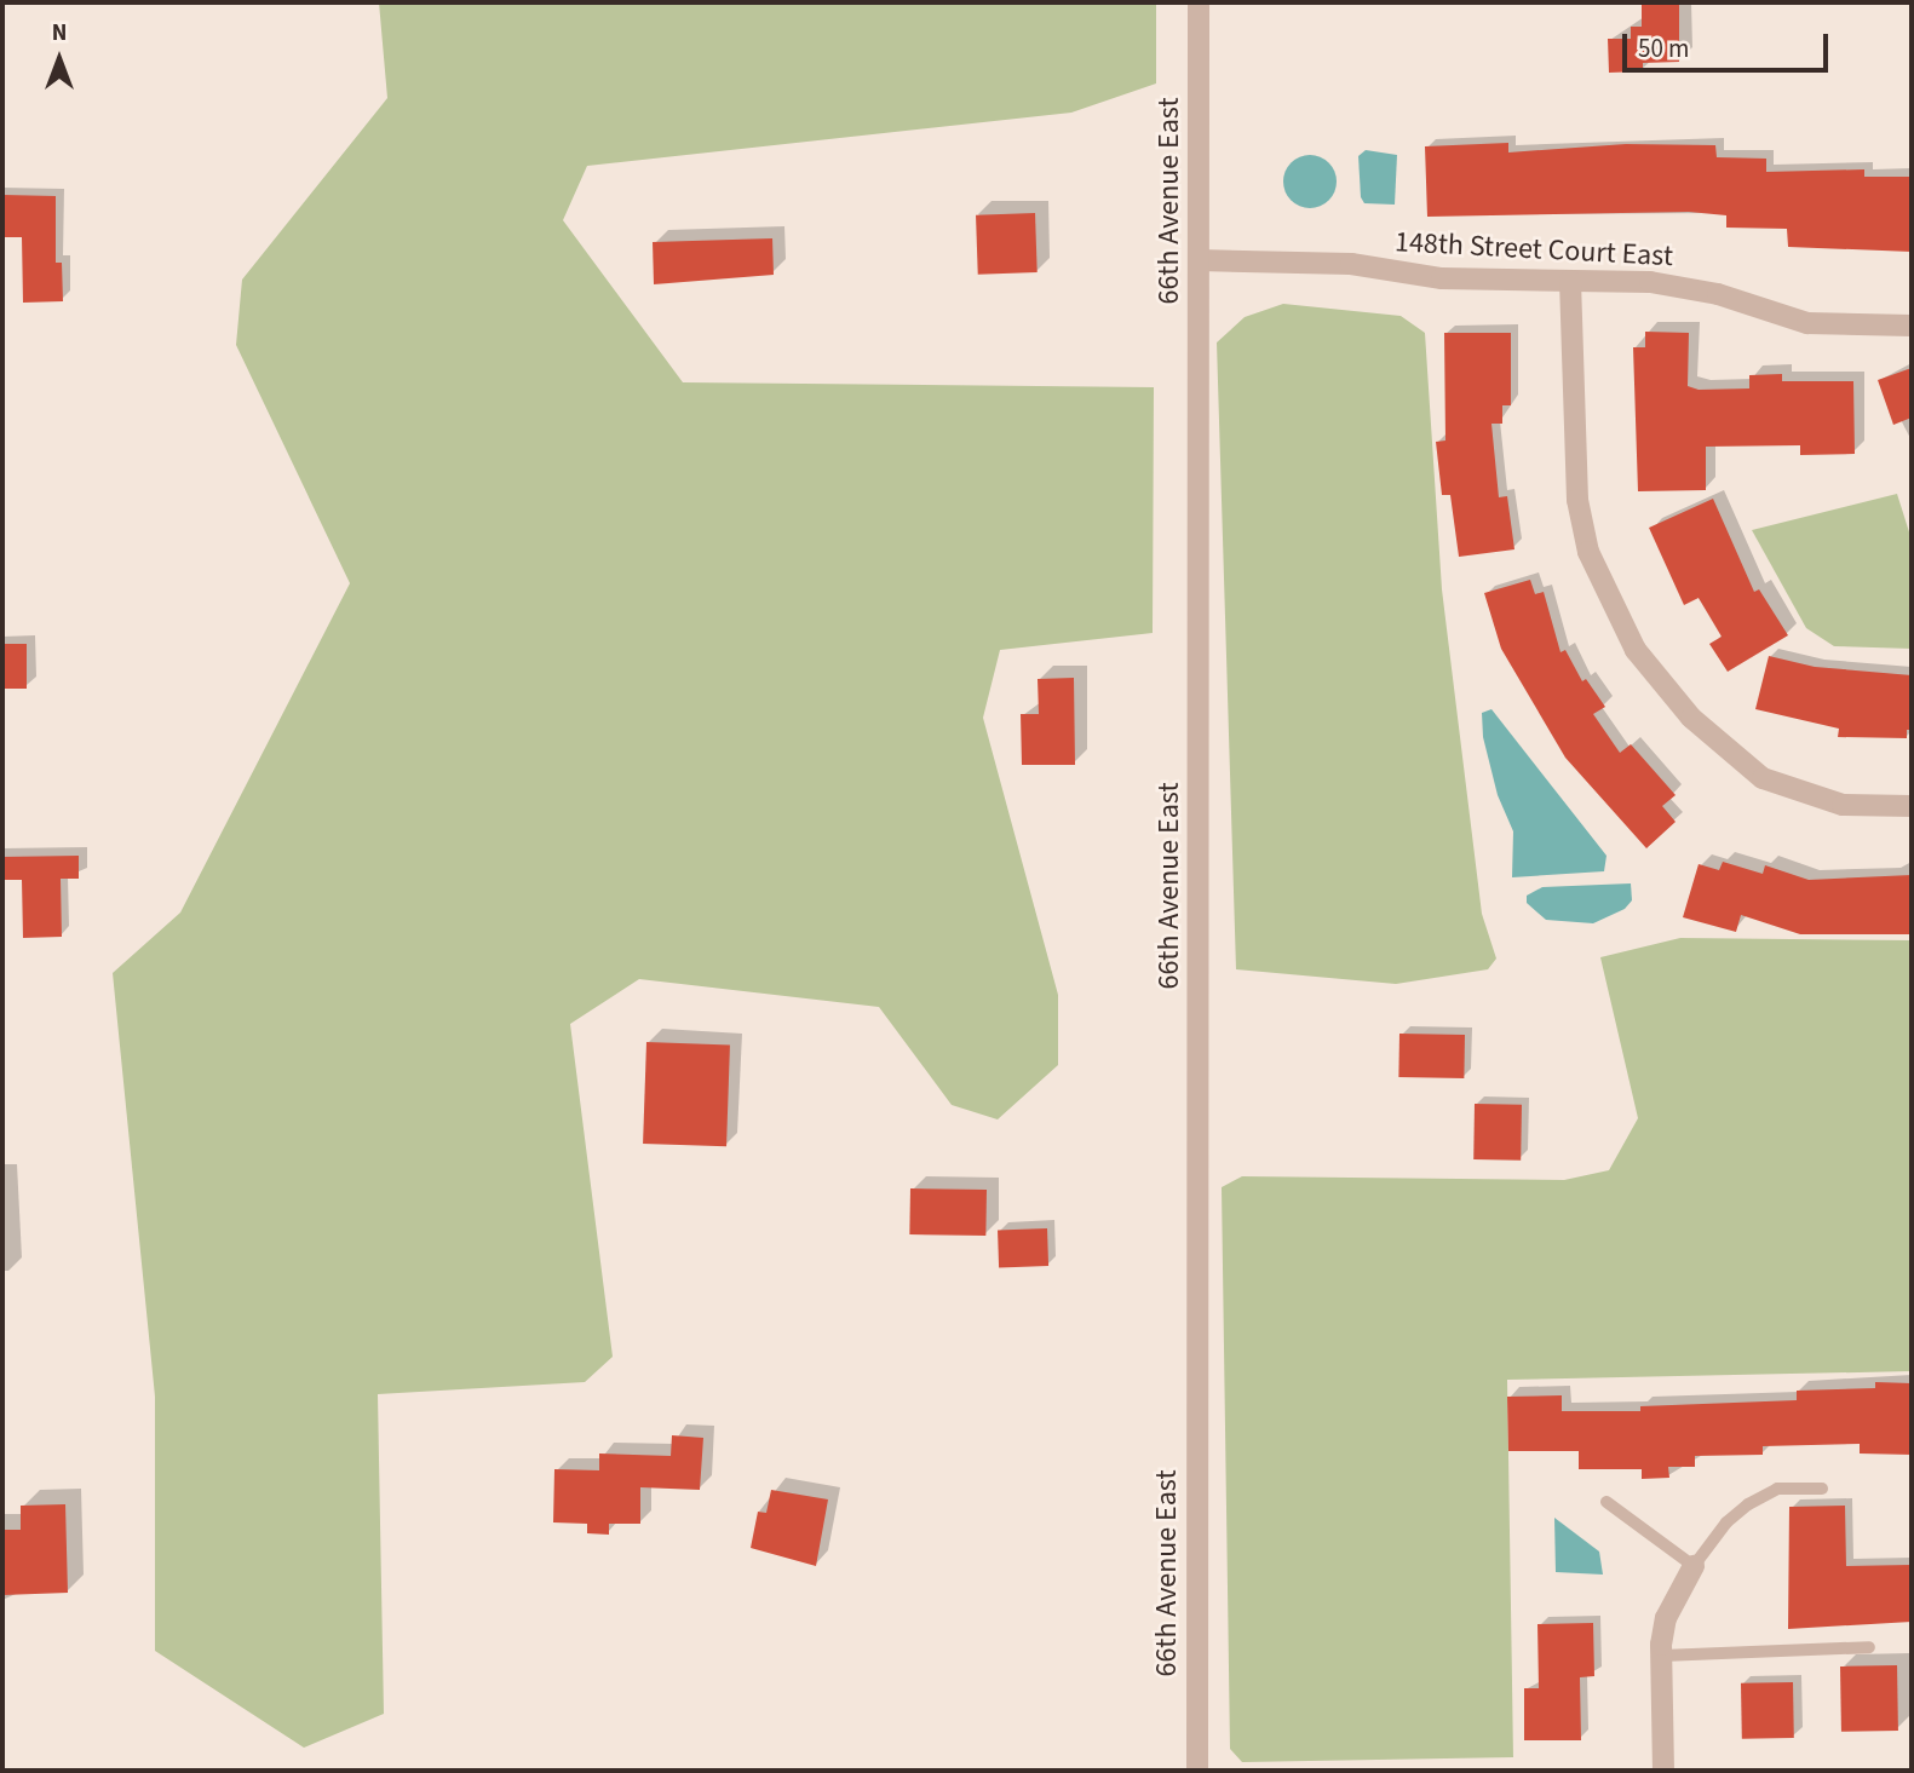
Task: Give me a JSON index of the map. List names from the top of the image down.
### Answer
{
  "streets": {
    "street": ["66th Avenue East", "148th Street Court East"]
  },
  "crossings": [
    ["66th Avenue East", "148th Street Court East"]
  ],
  "scale_bar": "50 m",
  "north": "top"
}
